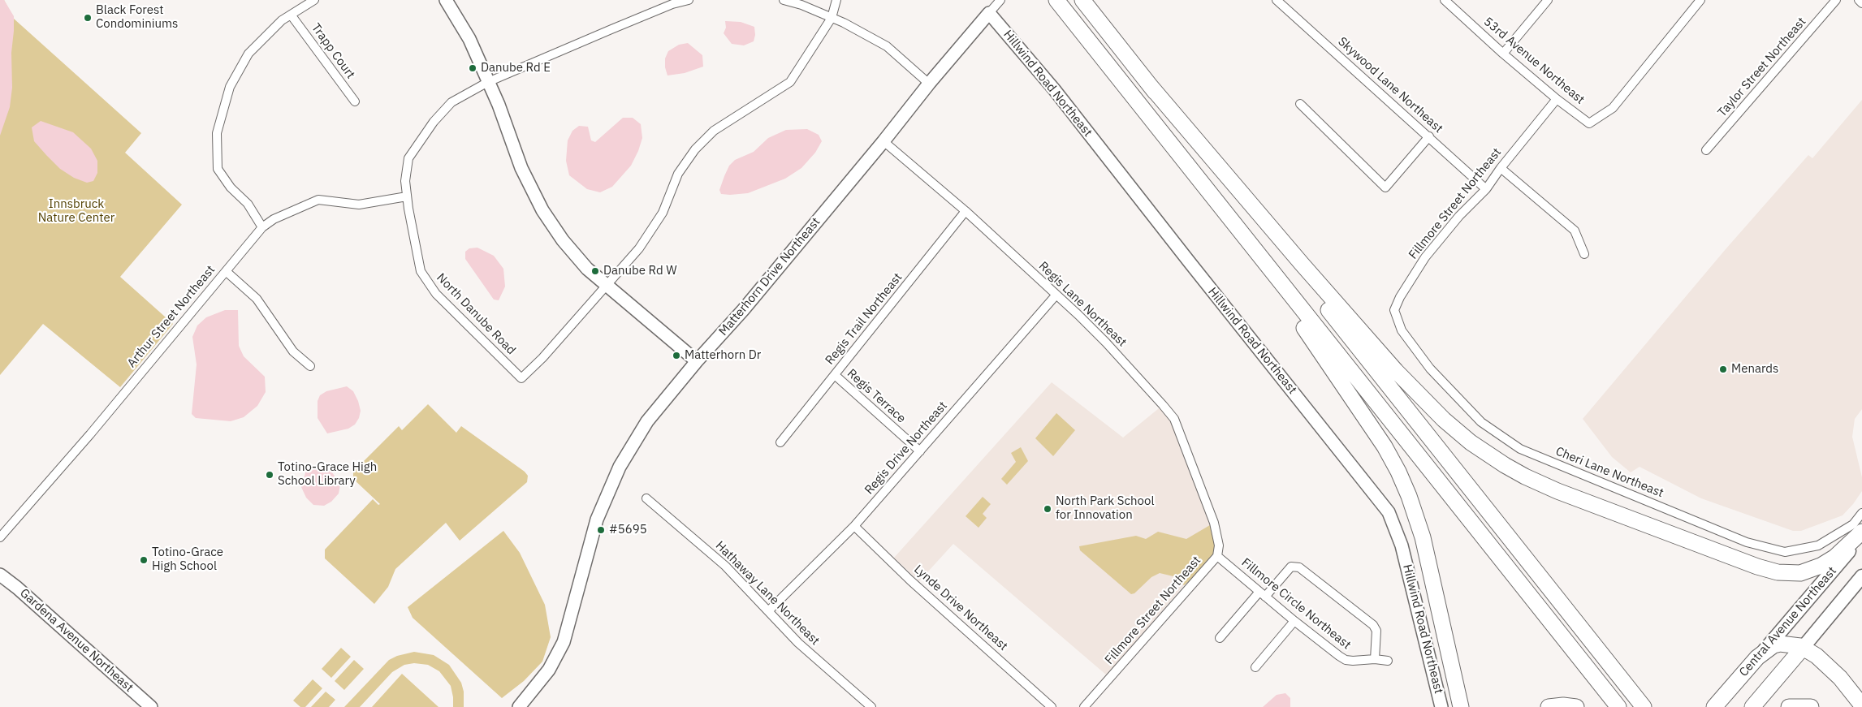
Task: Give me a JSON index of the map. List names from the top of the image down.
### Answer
{
  "streets": {
    "highway": ["Central Avenue Northeast"],
    "street": [
      "Trapp Court",
      "53rd Avenue Northeast",
      "Taylor Street Northeast",
      "Hillwind Road Northeast",
      "Skywood Lane Northeast",
      "Fillmore Street Northeast",
      "Matterhorn Drive Northeast",
      "Regis Lane Northeast",
      "North Danube Road",
      "Arthur Street Northeast",
      "Regis Trail Northeast",
      "Regis Terrace",
      "Regis Drive Northeast",
      "Cheri Lane Northeast",
      "Hathaway Lane Northeast",
      "Fillmore Circle Northeast",
      "Lynde Drive Northeast",
      "Gardena Avenue Northeast"
    ]
  },
  "crossings": [
    ["53rd Avenue Northeast", "Fillmore Street Northeast"],
    ["Hillwind Road Northeast", "Matterhorn Drive Northeast"],
    ["Skywood Lane Northeast", "Fillmore Street Northeast"],
    ["Fillmore Street Northeast", "Regis Lane Northeast"],
    ["Fillmore Street Northeast", "Cheri Lane Northeast"],
    ["Fillmore Street Northeast", "Fillmore Circle Northeast"],
    ["Matterhorn Drive Northeast", "Regis Lane Northeast"],
    ["Regis Lane Northeast", "Regis Trail Northeast"],
    ["Regis Lane Northeast", "Regis Drive Northeast"],
    ["North Danube Road", "Arthur Street Northeast"],
    ["Regis Trail Northeast", "Regis Terrace"],
    ["Regis Terrace", "Regis Drive Northeast"],
    ["Regis Drive Northeast", "Hathaway Lane Northeast"],
    ["Regis Drive Northeast", "Lynde Drive Northeast"]
  ],
  "parks": ["Innsbruck Nature Center"],
  "places": [
    "Black Forest Condominiums",
    "Danube Rd E",
    "Danube Rd W",
    "Matterhorn Dr",
    "Menards",
    "Totino-Grace High School Library",
    "North Park School for Innovation",
    "#5695",
    "Totino-Grace High School"
  ]
}
